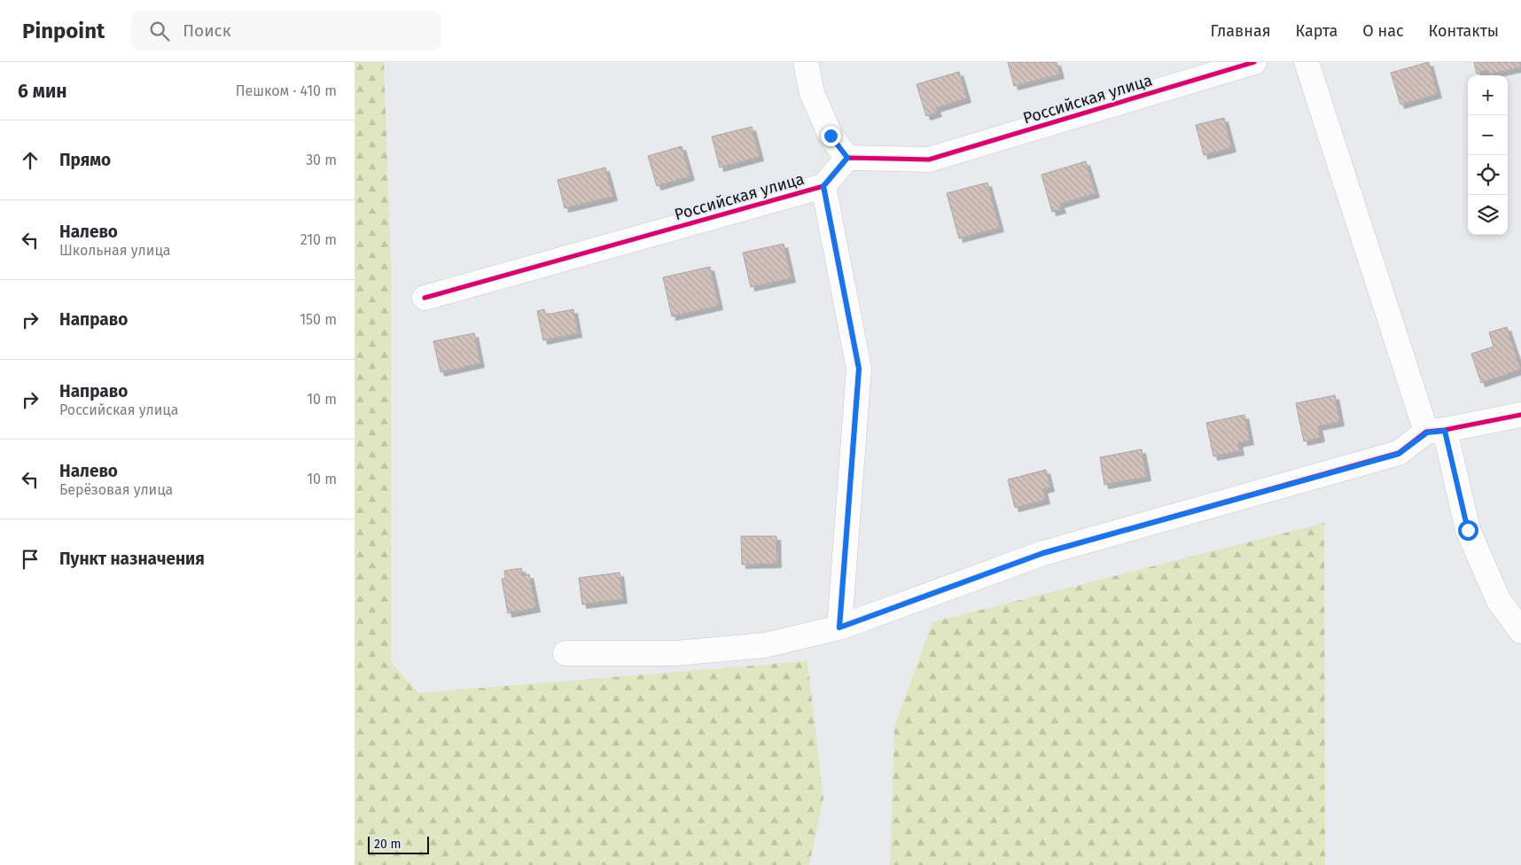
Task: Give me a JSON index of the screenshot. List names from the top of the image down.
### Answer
{
  "streets": {
    "street": ["Российская улица"]
  },
  "scale_bar": "20 m",
  "page": {
    "header": "Pinpoint",
    "search": "Поиск",
    "nav": [
      "Главная",
      "Карта",
      "О нас",
      "Контакты"
    ],
    "heading": ["6 мин", "Пешком · 410 m"],
    "map_buttons": ["+", "−"],
    "list": [
      ["Прямо", "30 m"],
      ["Налево", "Школьная улица", "210 m"],
      ["Направо", "150 m"],
      ["Направо", "Российская улица", "10 m"],
      ["Налево", "Берёзовая улица", "10 m"],
      "Пункт назначения"
    ],
    "scale": "20 m"
  }
}
